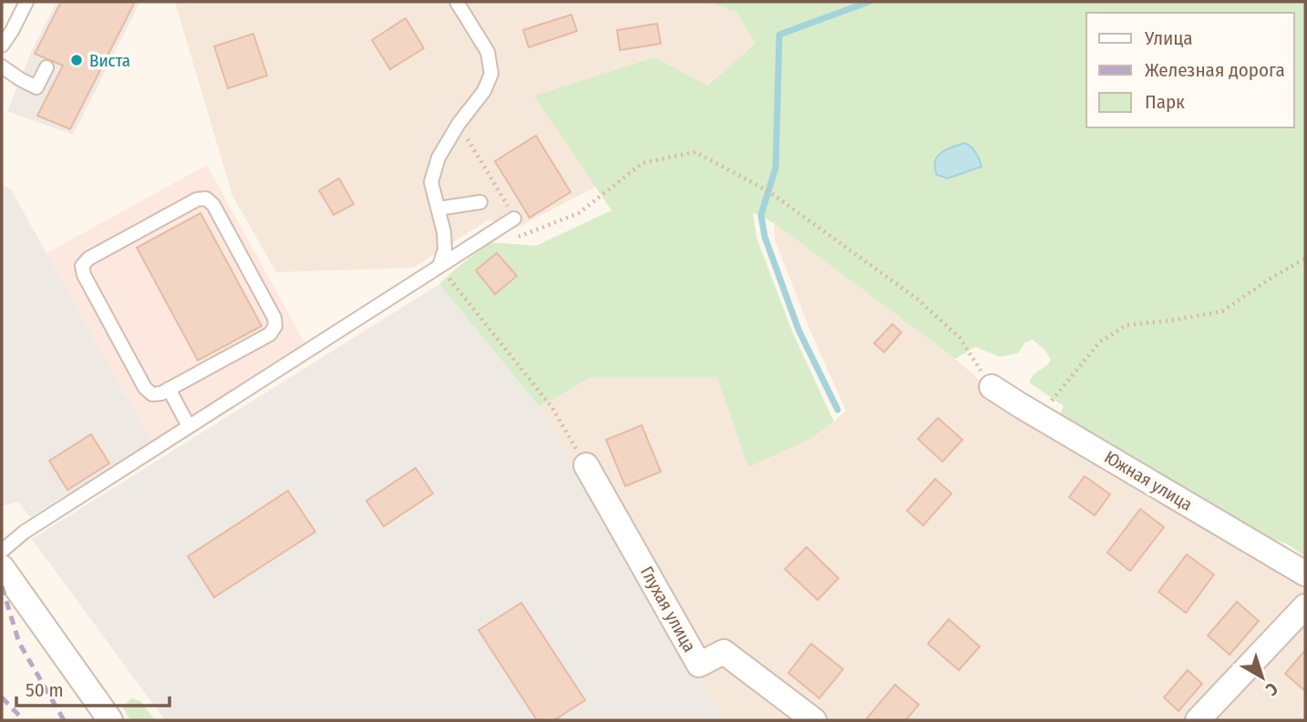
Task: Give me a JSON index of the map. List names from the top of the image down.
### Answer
{
  "streets": {
    "street": ["Южная улица", "Глухая улица"]
  },
  "places": ["Виста"],
  "legend": ["Улица", "Железная дорога", "Парк"],
  "scale_bar": "50 m",
  "north": "bottom right"
}
